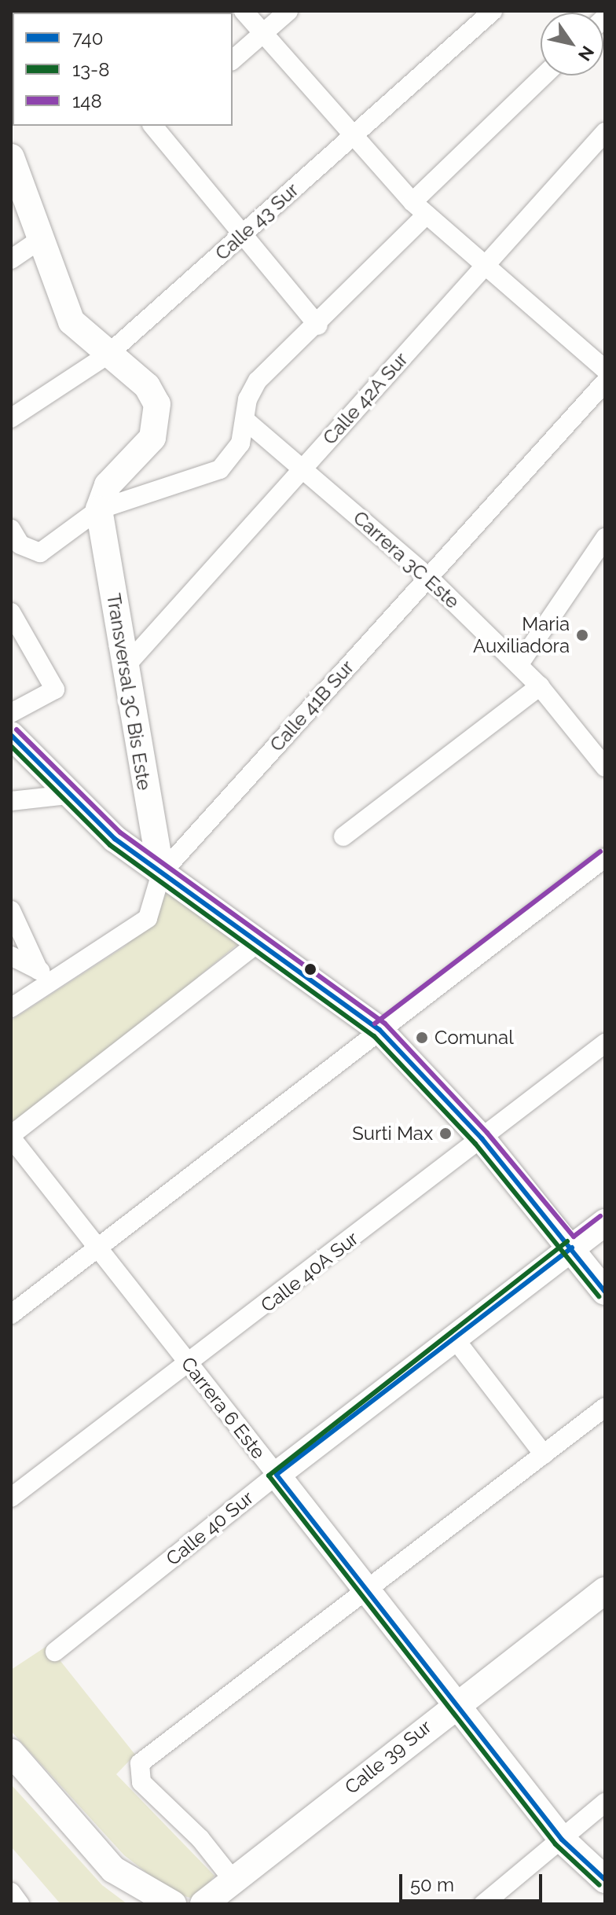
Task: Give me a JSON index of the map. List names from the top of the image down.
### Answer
{
  "streets": {
    "street": [
      "Calle 43 Sur",
      "Calle 42A Sur",
      "Carrera 3C Este",
      "Transversal 3C Bis Este",
      "Calle 41B Sur",
      "Calle 40A Sur",
      "Carrera 6 Este",
      "Calle 40 Sur",
      "Calle 39 Sur"
    ]
  },
  "crossings": [
    ["Calle 42A Sur", "Carrera 3C Este"],
    ["Calle 42A Sur", "Transversal 3C Bis Este"],
    ["Carrera 3C Este", "Calle 41B Sur"],
    ["Transversal 3C Bis Este", "Calle 41B Sur"],
    ["Calle 40A Sur", "Carrera 6 Este"],
    ["Carrera 6 Este", "Calle 40 Sur"],
    ["Carrera 6 Este", "Calle 39 Sur"]
  ],
  "places": ["Maria Auxiliadora", "Comunal", "Surti Max"],
  "lines": ["transit line 148", "transit line 740", "transit line 13-8"],
  "legend": ["740", "13-8", "148"],
  "scale_bar": "50 m",
  "north": "bottom right"
}
